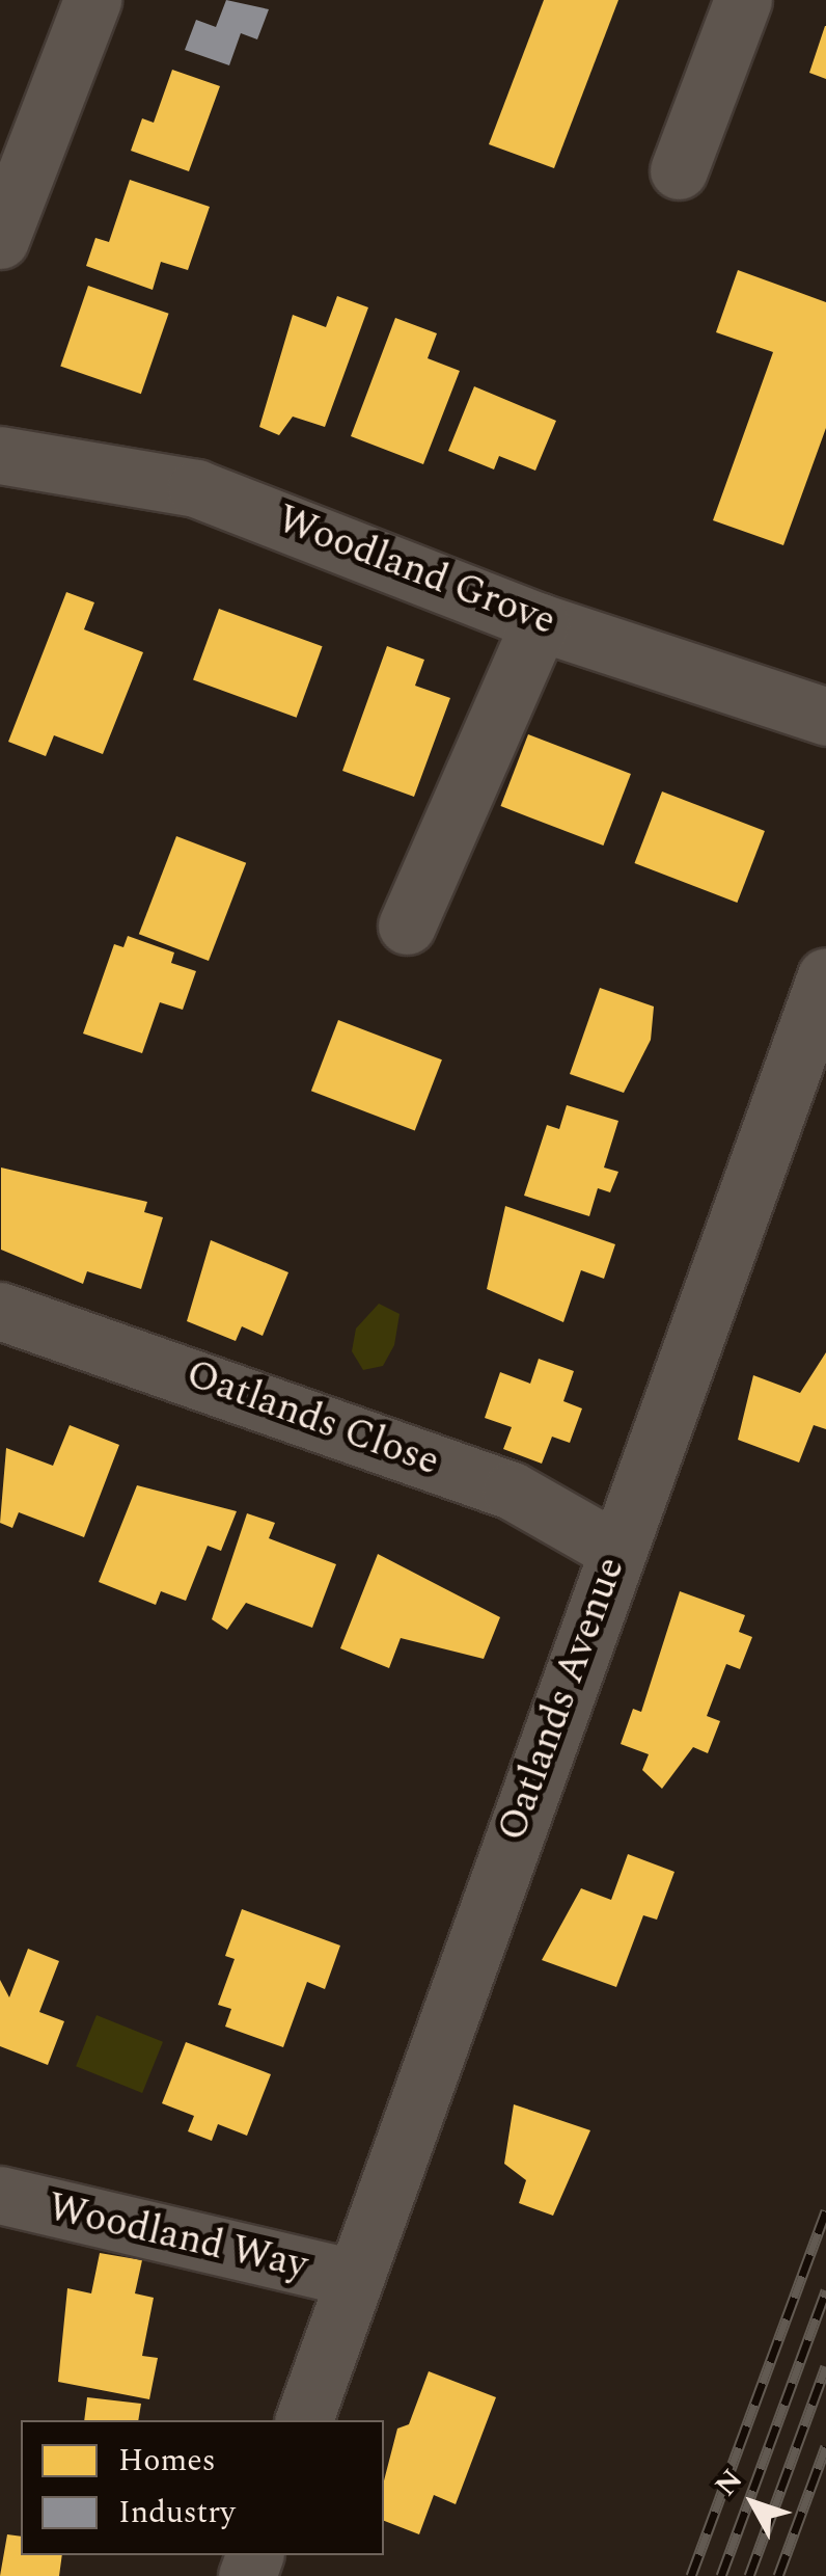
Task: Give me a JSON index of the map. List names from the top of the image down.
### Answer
{
  "streets": {
    "street": [
      "Woodland Grove",
      "Oatlands Close",
      "Oatlands Avenue",
      "Woodland Way"
    ]
  },
  "crossings": [
    ["Oatlands Close", "Oatlands Avenue"],
    ["Oatlands Avenue", "Woodland Way"]
  ],
  "legend": ["Homes", "Industry"],
  "north": "top left"
}
